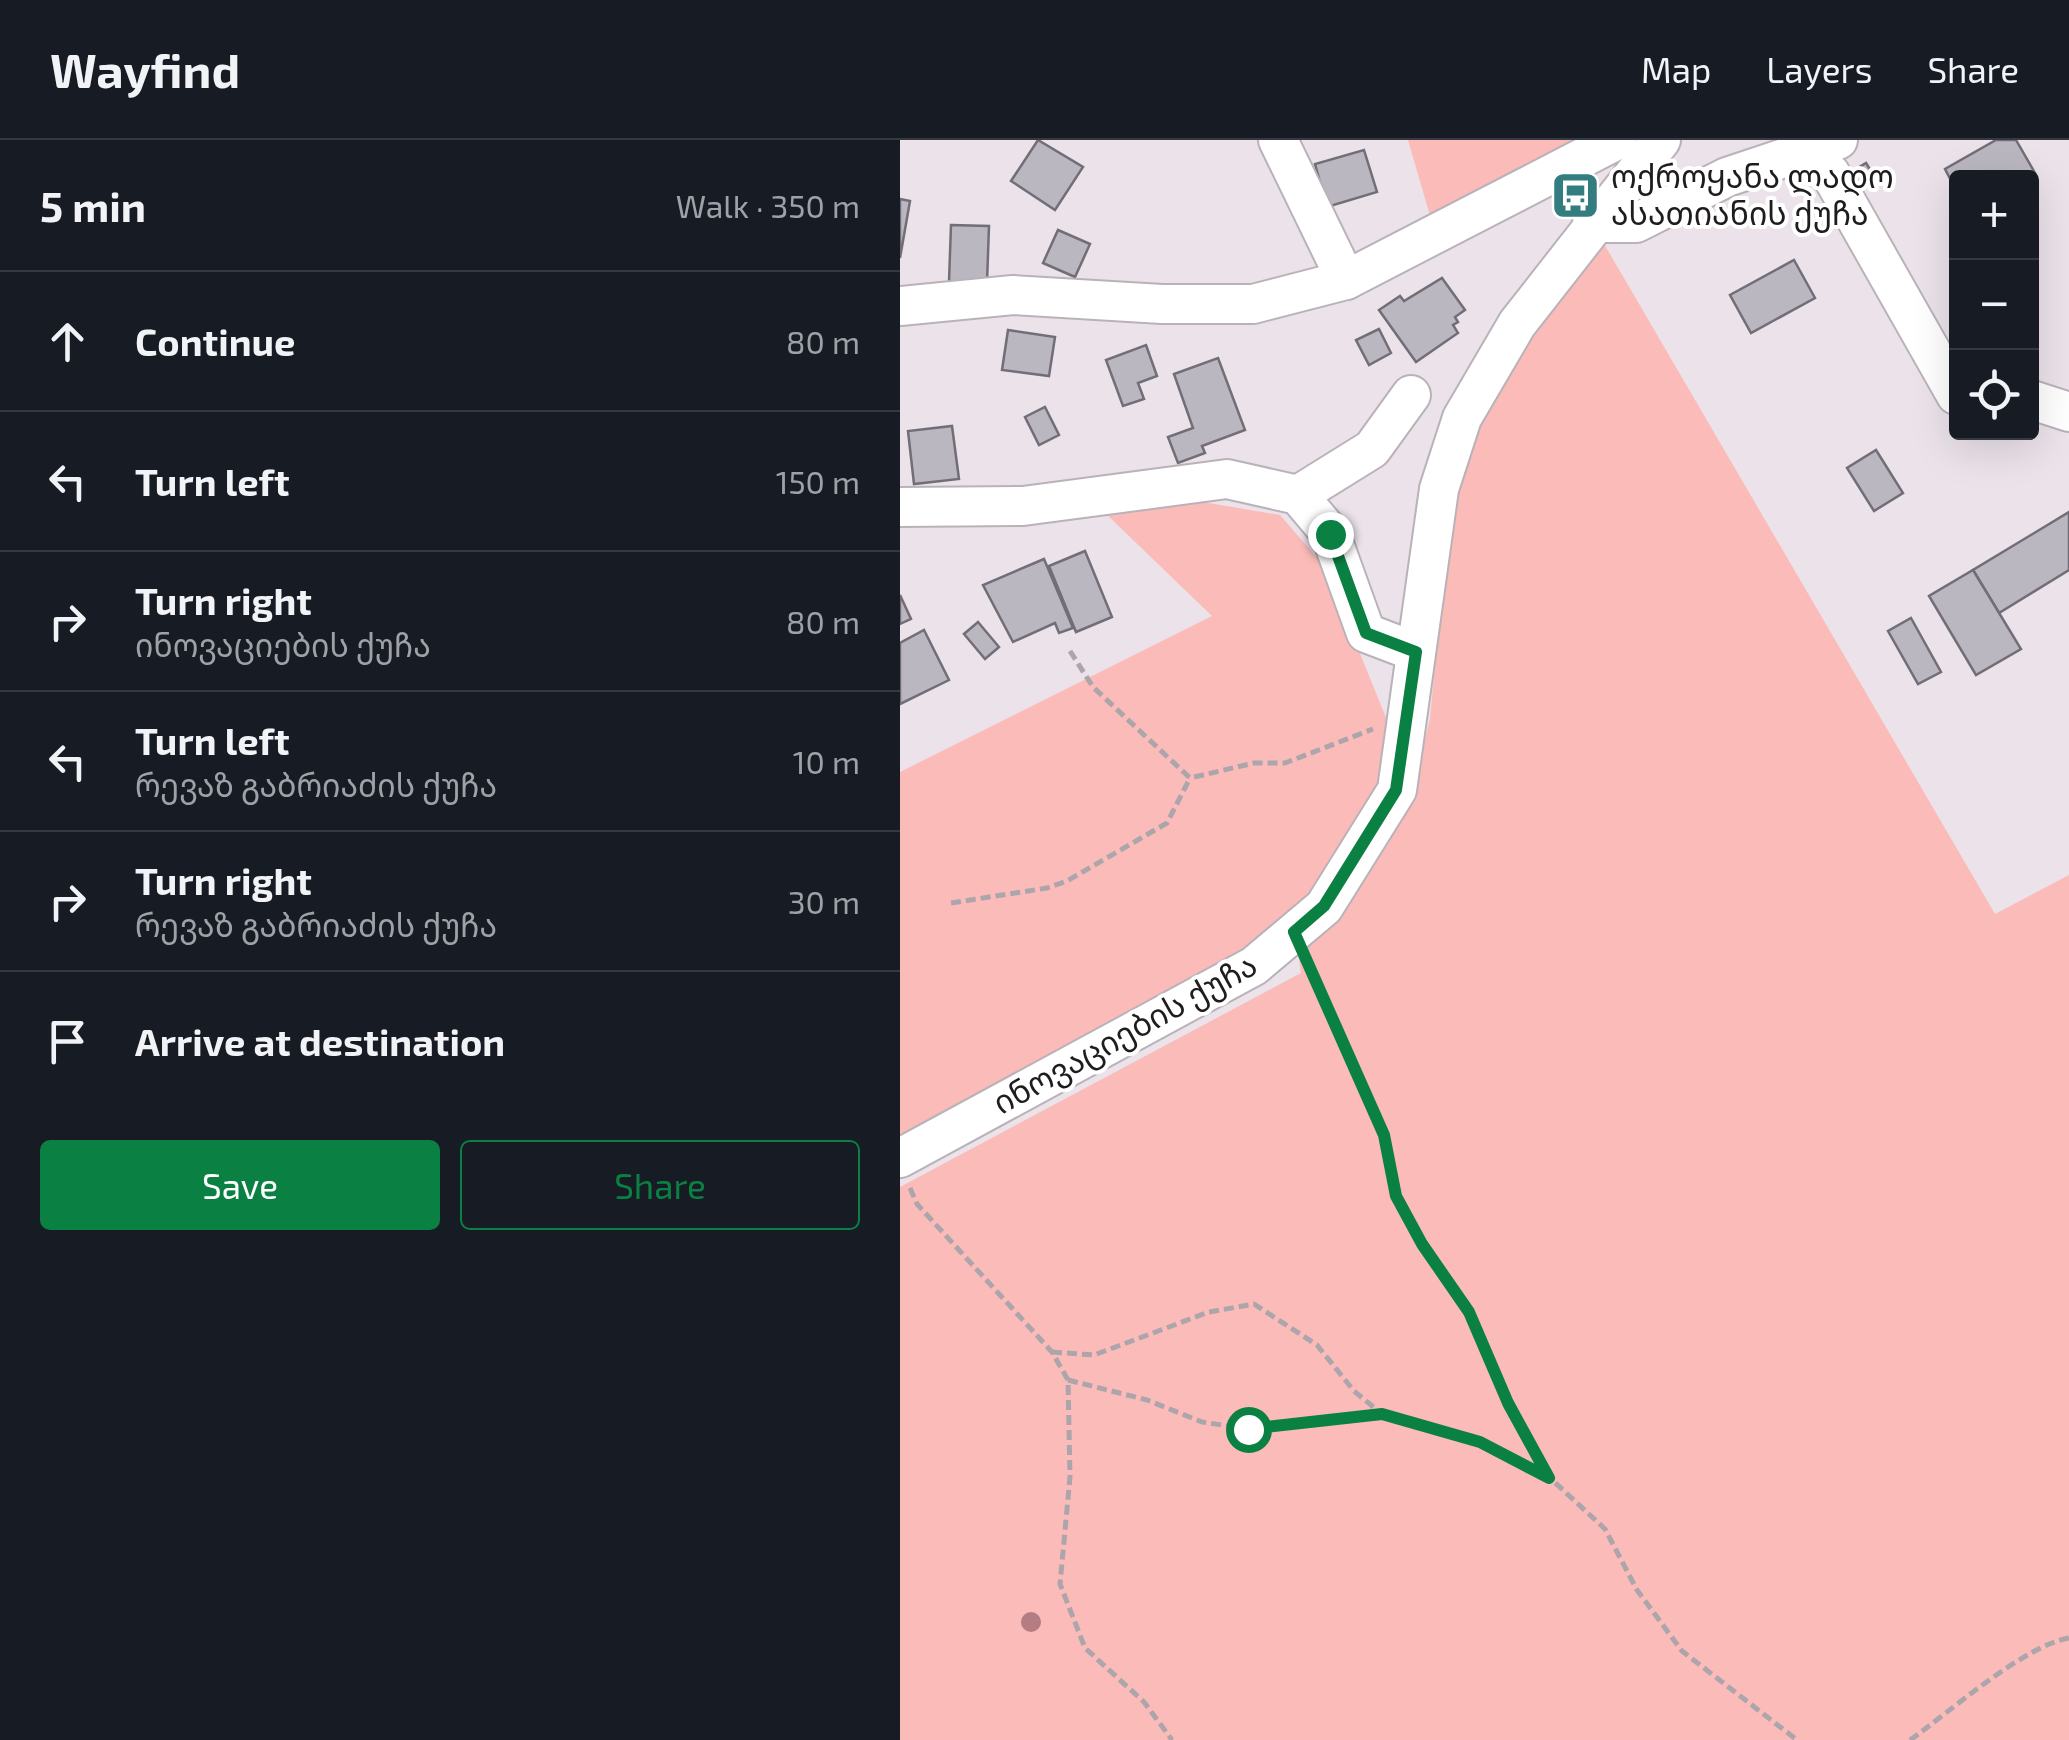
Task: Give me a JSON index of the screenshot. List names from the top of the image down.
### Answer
{
  "streets": {
    "street": ["ინოვაციების ქუჩა"]
  },
  "places": {
    "bus stop": ["ოქროყანა ლადო ასათიანის ქუჩა"]
  },
  "page": {
    "header": "Wayfind",
    "nav": ["Map", "Layers", "Share"],
    "heading": ["5 min", "Walk · 350 m"],
    "map_buttons": ["+", "−"],
    "list": [
      ["Continue", "80 m"],
      ["Turn left", "150 m"],
      ["Turn right", "ინოვაციების ქუჩა", "80 m"],
      ["Turn left", "რევაზ გაბრიაძის ქუჩა", "10 m"],
      ["Turn right", "რევაზ გაბრიაძის ქუჩა", "30 m"],
      "Arrive at destination"
    ],
    "buttons": ["Save", "Share"]
  }
}
